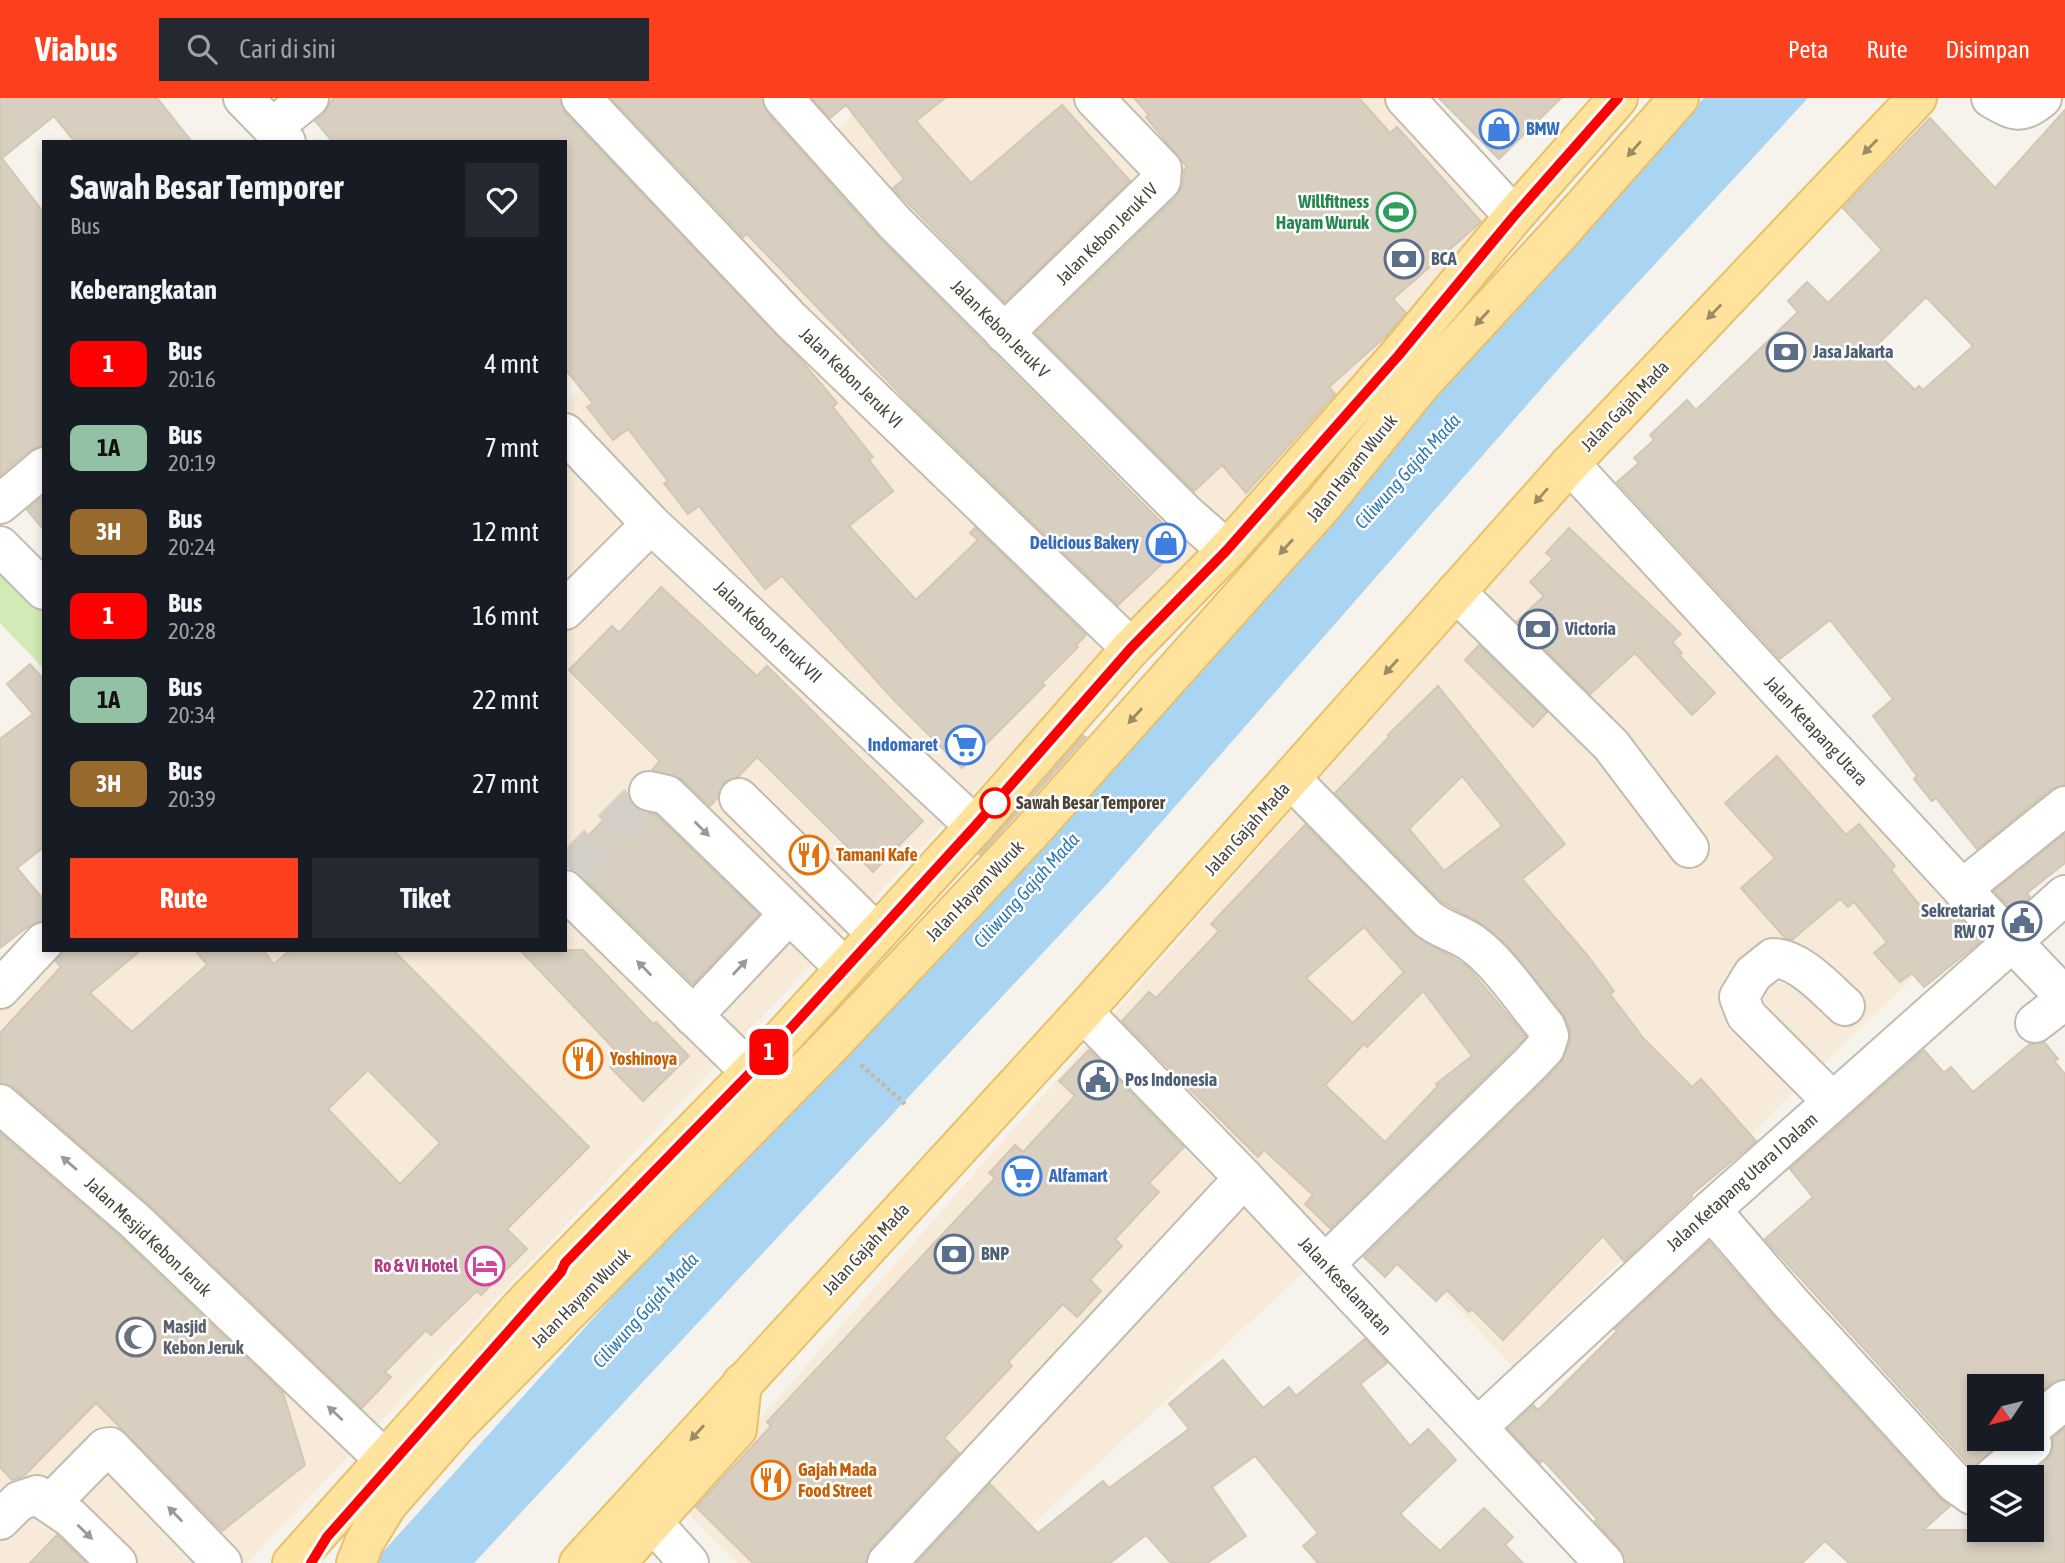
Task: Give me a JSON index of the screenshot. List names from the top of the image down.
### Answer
{
  "streets": {
    "main road": ["Jalan Gajah Mada", "Jalan Hayam Wuruk"],
    "street": [
      "Jalan Kebon Jeruk IV",
      "Jalan Kebon Jeruk V",
      "Jalan Kebon Jeruk VI",
      "Jalan Kebon Jeruk VII",
      "Jalan Ketapang Utara",
      "Jalan Ketapang Utara I Dalam",
      "Jalan Mesjid Kebon Jeruk",
      "Jalan Keselamatan"
    ]
  },
  "crossings": [
    ["Jalan Kebon Jeruk IV", "Jalan Kebon Jeruk V"],
    ["Jalan Kebon Jeruk V", "Jalan Hayam Wuruk"],
    ["Jalan Kebon Jeruk VI", "Jalan Hayam Wuruk"],
    ["Jalan Gajah Mada", "Jalan Ketapang Utara"],
    ["Jalan Gajah Mada", "Jalan Keselamatan"],
    ["Jalan Hayam Wuruk", "Jalan Kebon Jeruk VII"],
    ["Jalan Hayam Wuruk", "Jalan Mesjid Kebon Jeruk"],
    ["Jalan Ketapang Utara", "Jalan Ketapang Utara I Dalam"],
    ["Jalan Ketapang Utara I Dalam", "Jalan Keselamatan"]
  ],
  "one_way": ["Jalan Mesjid Kebon Jeruk"],
  "water": ["Ciliwung Gajah Mada"],
  "places": {
    "shop": ["BMW", "Delicious Bakery"],
    "sports": ["Willfitness Hayam Wuruk"],
    "bank": [
      "BCA",
      "Jasa Jakarta",
      "Victoria",
      "BNP"
    ],
    "supermarket": ["Indomaret", "Alfamart"],
    "other": ["Sawah Besar Temporer"],
    "restaurant": ["Tamani Kafe", "Yoshinoya", "Gajah Mada Food Street"],
    "public building": ["Sekretariat RW 07", "Pos Indonesia"],
    "hotel": ["Ro & Vi Hotel"],
    "mosque": ["Masjid Kebon Jeruk"]
  },
  "lines": ["bus line 1"],
  "north": "bottom left",
  "page": {
    "header": "Viabus",
    "search": "Cari di sini",
    "nav": ["Peta", "Rute", "Disimpan"],
    "on_map": "1",
    "heading": [
      ["Sawah Besar Temporer", "Bus"],
      "Keberangkatan"
    ],
    "list": [
      {
        "mark": "1",
        "name": "Bus",
        "note": "20:16",
        "value": "4 mnt"
      },
      {
        "mark": "1A",
        "name": "Bus",
        "note": "20:19",
        "value": "7 mnt"
      },
      {
        "mark": "3H",
        "name": "Bus",
        "note": "20:24",
        "value": "12 mnt"
      },
      {
        "mark": "1",
        "name": "Bus",
        "note": "20:28",
        "value": "16 mnt"
      },
      {
        "mark": "1A",
        "name": "Bus",
        "note": "20:34",
        "value": "22 mnt"
      },
      {
        "mark": "3H",
        "name": "Bus",
        "note": "20:39",
        "value": "27 mnt"
      }
    ],
    "buttons": ["Rute", "Tiket"]
  }
}
